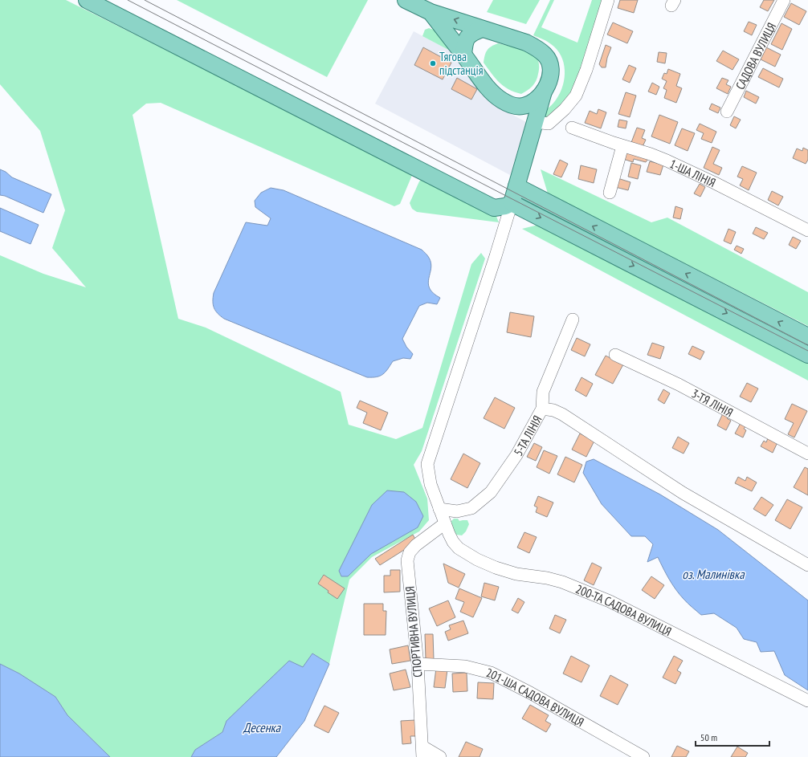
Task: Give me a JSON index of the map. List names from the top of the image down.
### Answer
{
  "streets": {
    "street": [
      "САДОВА ВУЛИЦЯ",
      "1-ША ЛІНІЯ",
      "3-ТЯ ЛІНІЯ",
      "5-ТА ЛІНІЯ",
      "200-ТА САДОВА ВУЛИЦЯ",
      "СПОРТИВНА ВУЛИЦЯ",
      "201-ША САДОВА ВУЛИЦЯ"
    ]
  },
  "crossings": [
    ["5-ТА ЛІНІЯ", "200-ТА САДОВА ВУЛИЦЯ"],
    ["200-ТА САДОВА ВУЛИЦЯ", "СПОРТИВНА ВУЛИЦЯ"],
    ["СПОРТИВНА ВУЛИЦЯ", "201-ША САДОВА ВУЛИЦЯ"]
  ],
  "water": ["оз. Малинівка", "Десенка"],
  "places": ["Тягова пiдстанцiя"],
  "scale_bar": "50 m"
}
